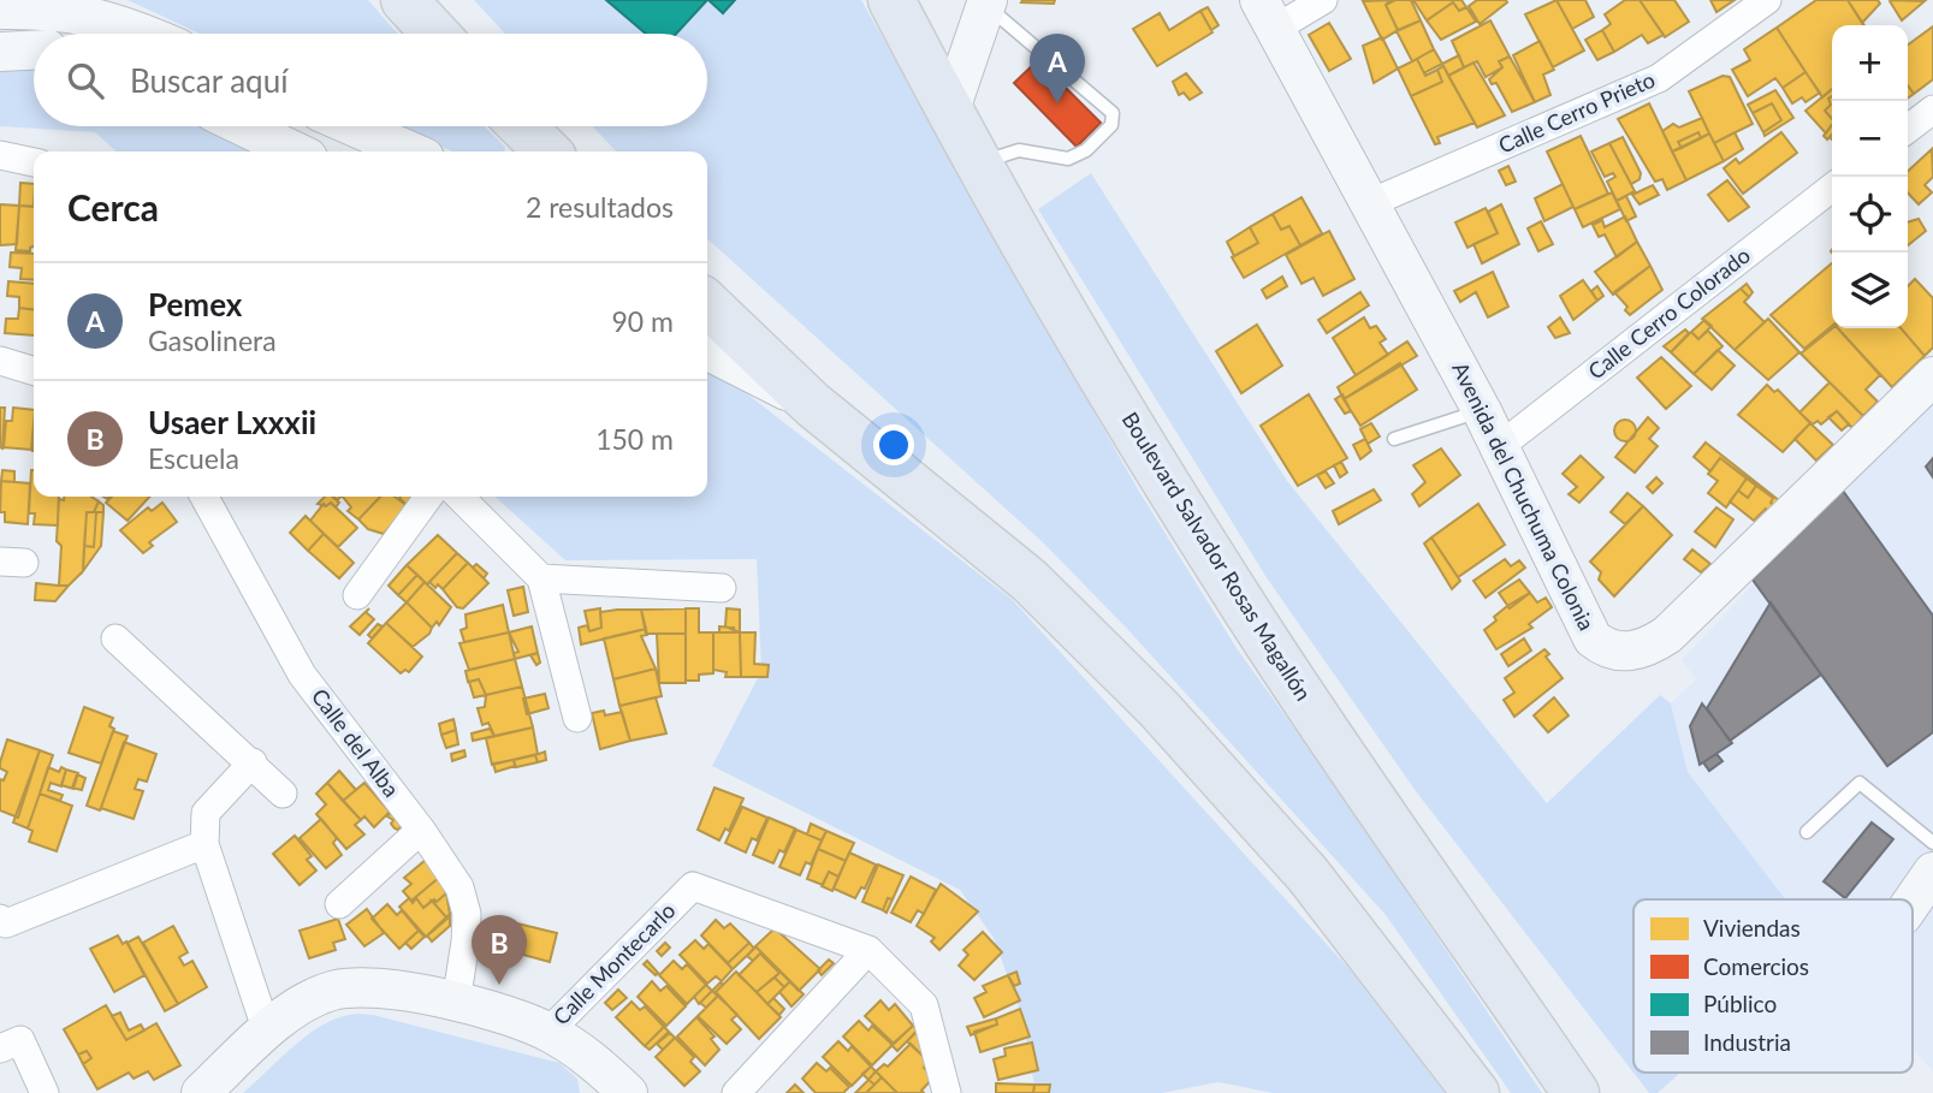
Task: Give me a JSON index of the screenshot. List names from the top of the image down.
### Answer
{
  "streets": {
    "highway": ["Boulevard Salvador Rosas Magallón"],
    "street": [
      "Calle Cerro Prieto",
      "Calle Cerro Colorado",
      "Avenida del Chuchuma Colonia",
      "Calle del Alba",
      "Calle Montecarlo"
    ]
  },
  "crossings": [
    ["Calle Cerro Prieto", "Avenida del Chuchuma Colonia"],
    ["Calle Cerro Colorado", "Avenida del Chuchuma Colonia"]
  ],
  "legend": [
    "Viviendas",
    "Comercios",
    "Público",
    "Industria"
  ],
  "page": {
    "map_buttons": ["+", "−"],
    "pins": ["A", "B"],
    "search": "Buscar aquí",
    "heading": ["Cerca", "2 resultados"],
    "list": [
      {
        "mark": "A",
        "name": "Pemex",
        "note": "Gasolinera",
        "value": "90 m"
      },
      {
        "mark": "B",
        "name": "Usaer Lxxxii",
        "note": "Escuela",
        "value": "150 m"
      }
    ]
  }
}
